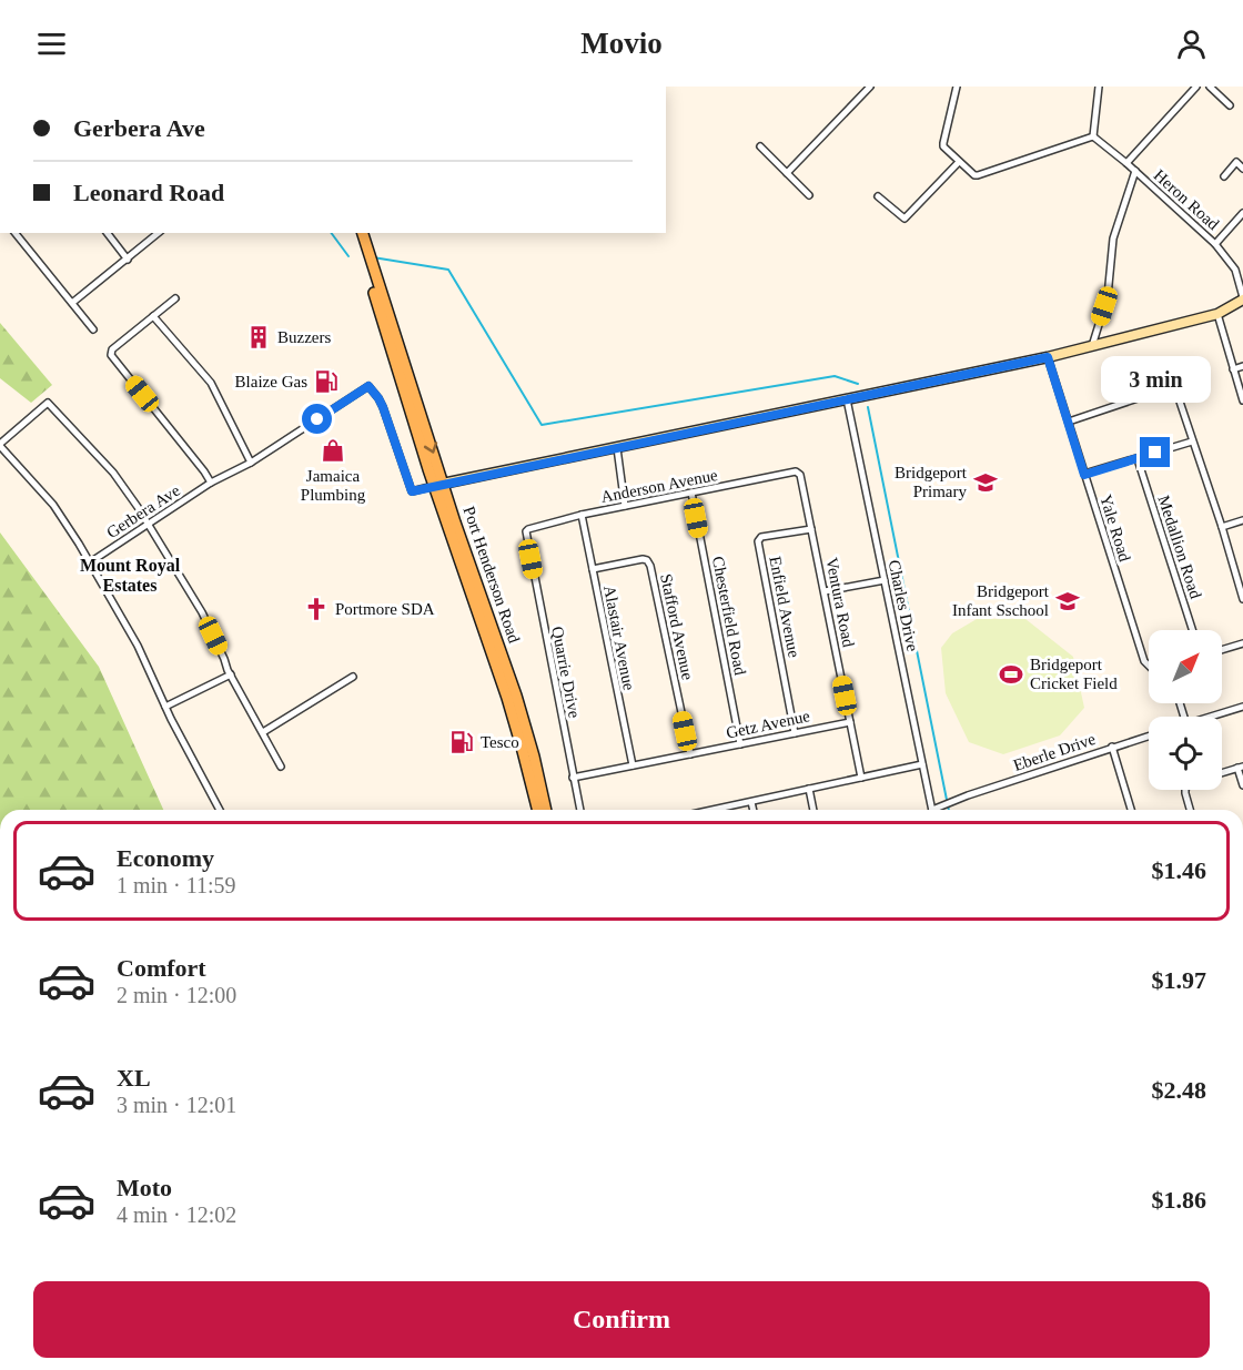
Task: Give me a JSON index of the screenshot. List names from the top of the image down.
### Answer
{
  "streets": {
    "main road": ["Port Henderson Road"],
    "street": [
      "Heron Road",
      "Anderson Avenue",
      "Gerbera Ave",
      "Yale Road",
      "Medallion Road",
      "Ventura Road",
      "Charles Drive",
      "Enfield Avenue",
      "Chesterfield Road",
      "Stafford Avenue",
      "Alastair Avenue",
      "Quarrie Drive",
      "Getz Avenue",
      "Eberle Drive"
    ]
  },
  "crossings": [
    ["Anderson Avenue", "Ventura Road"],
    ["Anderson Avenue", "Chesterfield Road"],
    ["Anderson Avenue", "Alastair Avenue"],
    ["Anderson Avenue", "Quarrie Drive"],
    ["Gerbera Ave", "Port Henderson Road"],
    ["Ventura Road", "Enfield Avenue"],
    ["Ventura Road", "Getz Avenue"],
    ["Charles Drive", "Eberle Drive"],
    ["Enfield Avenue", "Getz Avenue"],
    ["Chesterfield Road", "Getz Avenue"],
    ["Stafford Avenue", "Alastair Avenue"],
    ["Stafford Avenue", "Getz Avenue"],
    ["Alastair Avenue", "Getz Avenue"],
    ["Quarrie Drive", "Getz Avenue"]
  ],
  "districts": ["Mount Royal Estates"],
  "places": {
    "building": ["Buzzers"],
    "fuel station": ["Blaize Gas", "Tesco"],
    "shop": ["Jamaica Plumbing"],
    "school or university": ["Bridgeport Primary", "Bridgeport Infant Sschool"],
    "church": ["Portmore SDA"],
    "sports": ["Bridgeport Cricket Field"]
  },
  "north": "top right",
  "page": {
    "header": "Movio",
    "banner": ["Gerbera Ave", "Leonard Road"],
    "bubble": "3 min",
    "list": [
      {
        "name": "Economy",
        "note": "1 min · 11:59",
        "value": "$1.46"
      },
      {
        "name": "Comfort",
        "note": "2 min · 12:00",
        "value": "$1.97"
      },
      {
        "name": "XL",
        "note": "3 min · 12:01",
        "value": "$2.48"
      },
      {
        "name": "Moto",
        "note": "4 min · 12:02",
        "value": "$1.86"
      }
    ],
    "buttons": "Confirm"
  }
}
